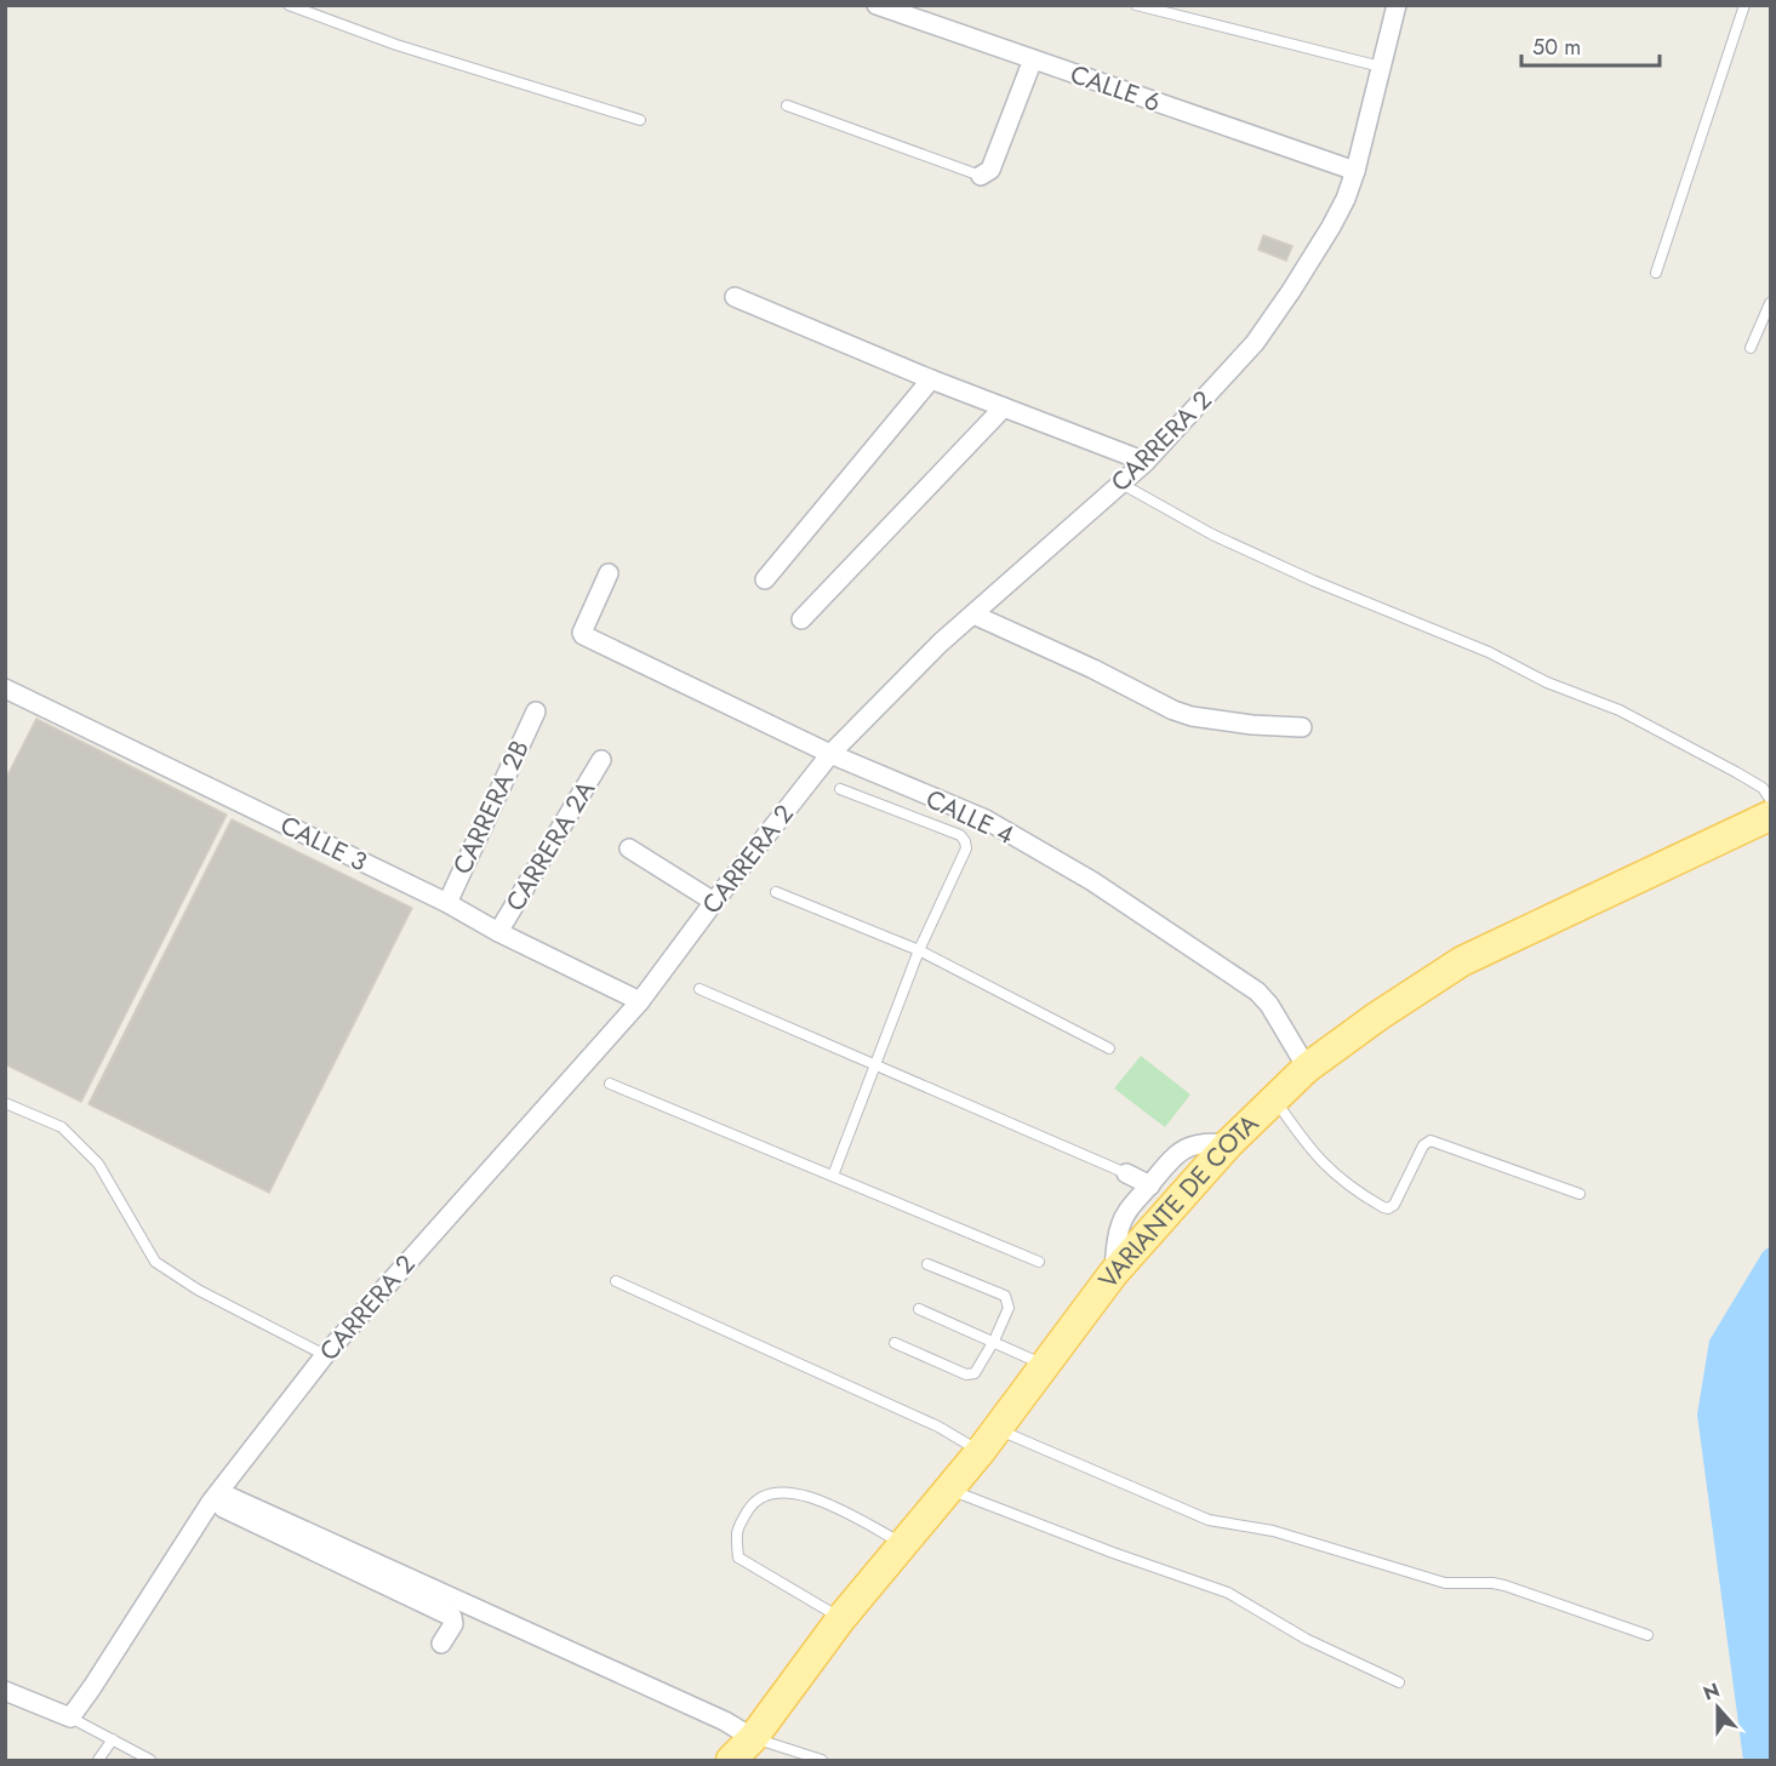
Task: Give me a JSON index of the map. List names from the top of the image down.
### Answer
{
  "streets": {
    "main road": ["VARIANTE DE COTA"],
    "street": [
      "CALLE 6",
      "CARRERA 2",
      "CARRERA 2B",
      "CALLE 4",
      "CALLE 3",
      "CARRERA 2A"
    ]
  },
  "crossings": [
    ["CALLE 6", "CARRERA 2"],
    ["CARRERA 2", "CALLE 4"],
    ["CARRERA 2", "CALLE 3"],
    ["CARRERA 2B", "CALLE 3"],
    ["CALLE 4", "VARIANTE DE COTA"],
    ["CALLE 3", "CARRERA 2A"]
  ],
  "scale_bar": "50 m",
  "north": "top"
}
